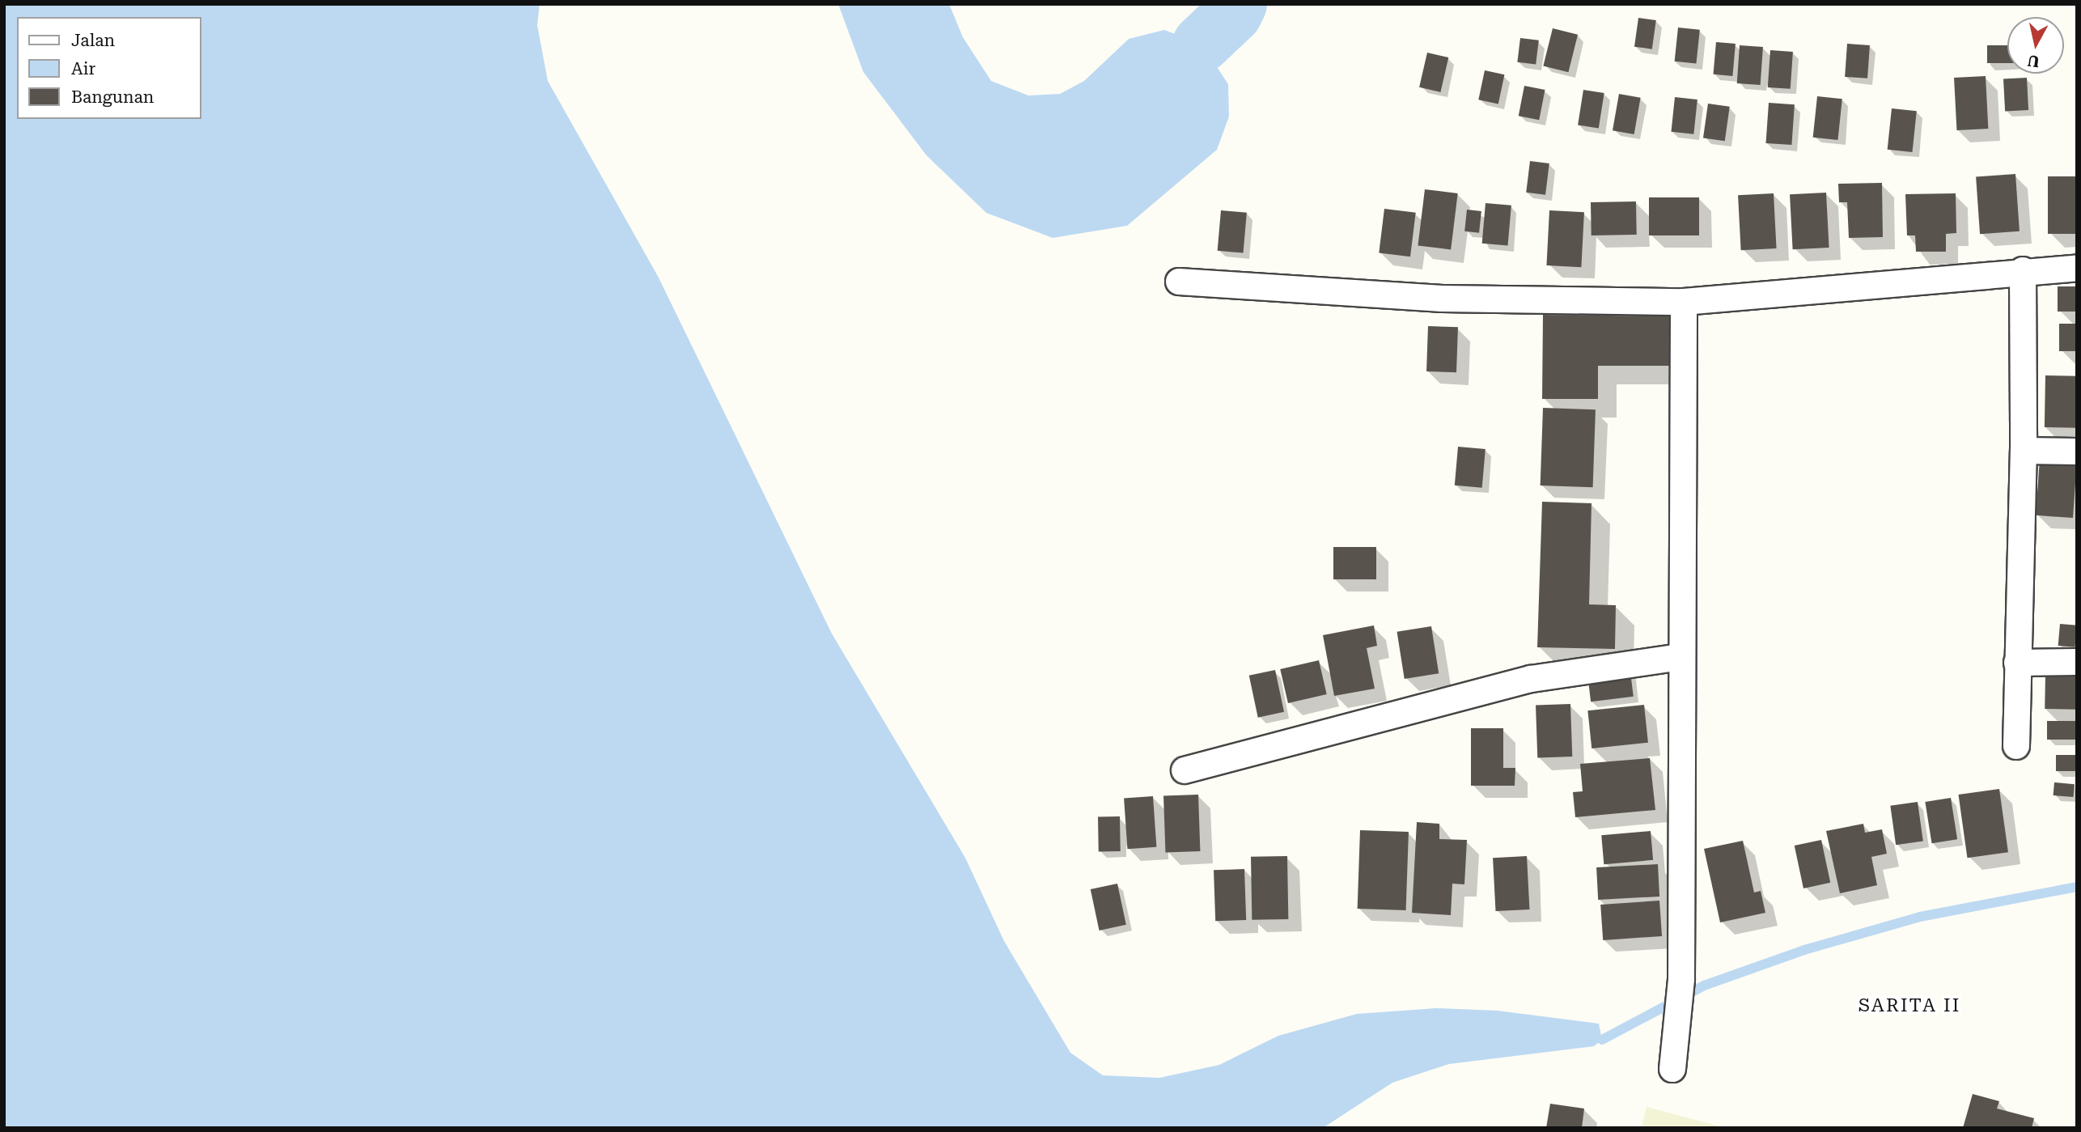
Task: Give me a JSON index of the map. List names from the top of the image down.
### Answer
{
  "districts": ["SARITA II"],
  "legend": ["Jalan", "Air", "Bangunan"],
  "north": "bottom"
}
